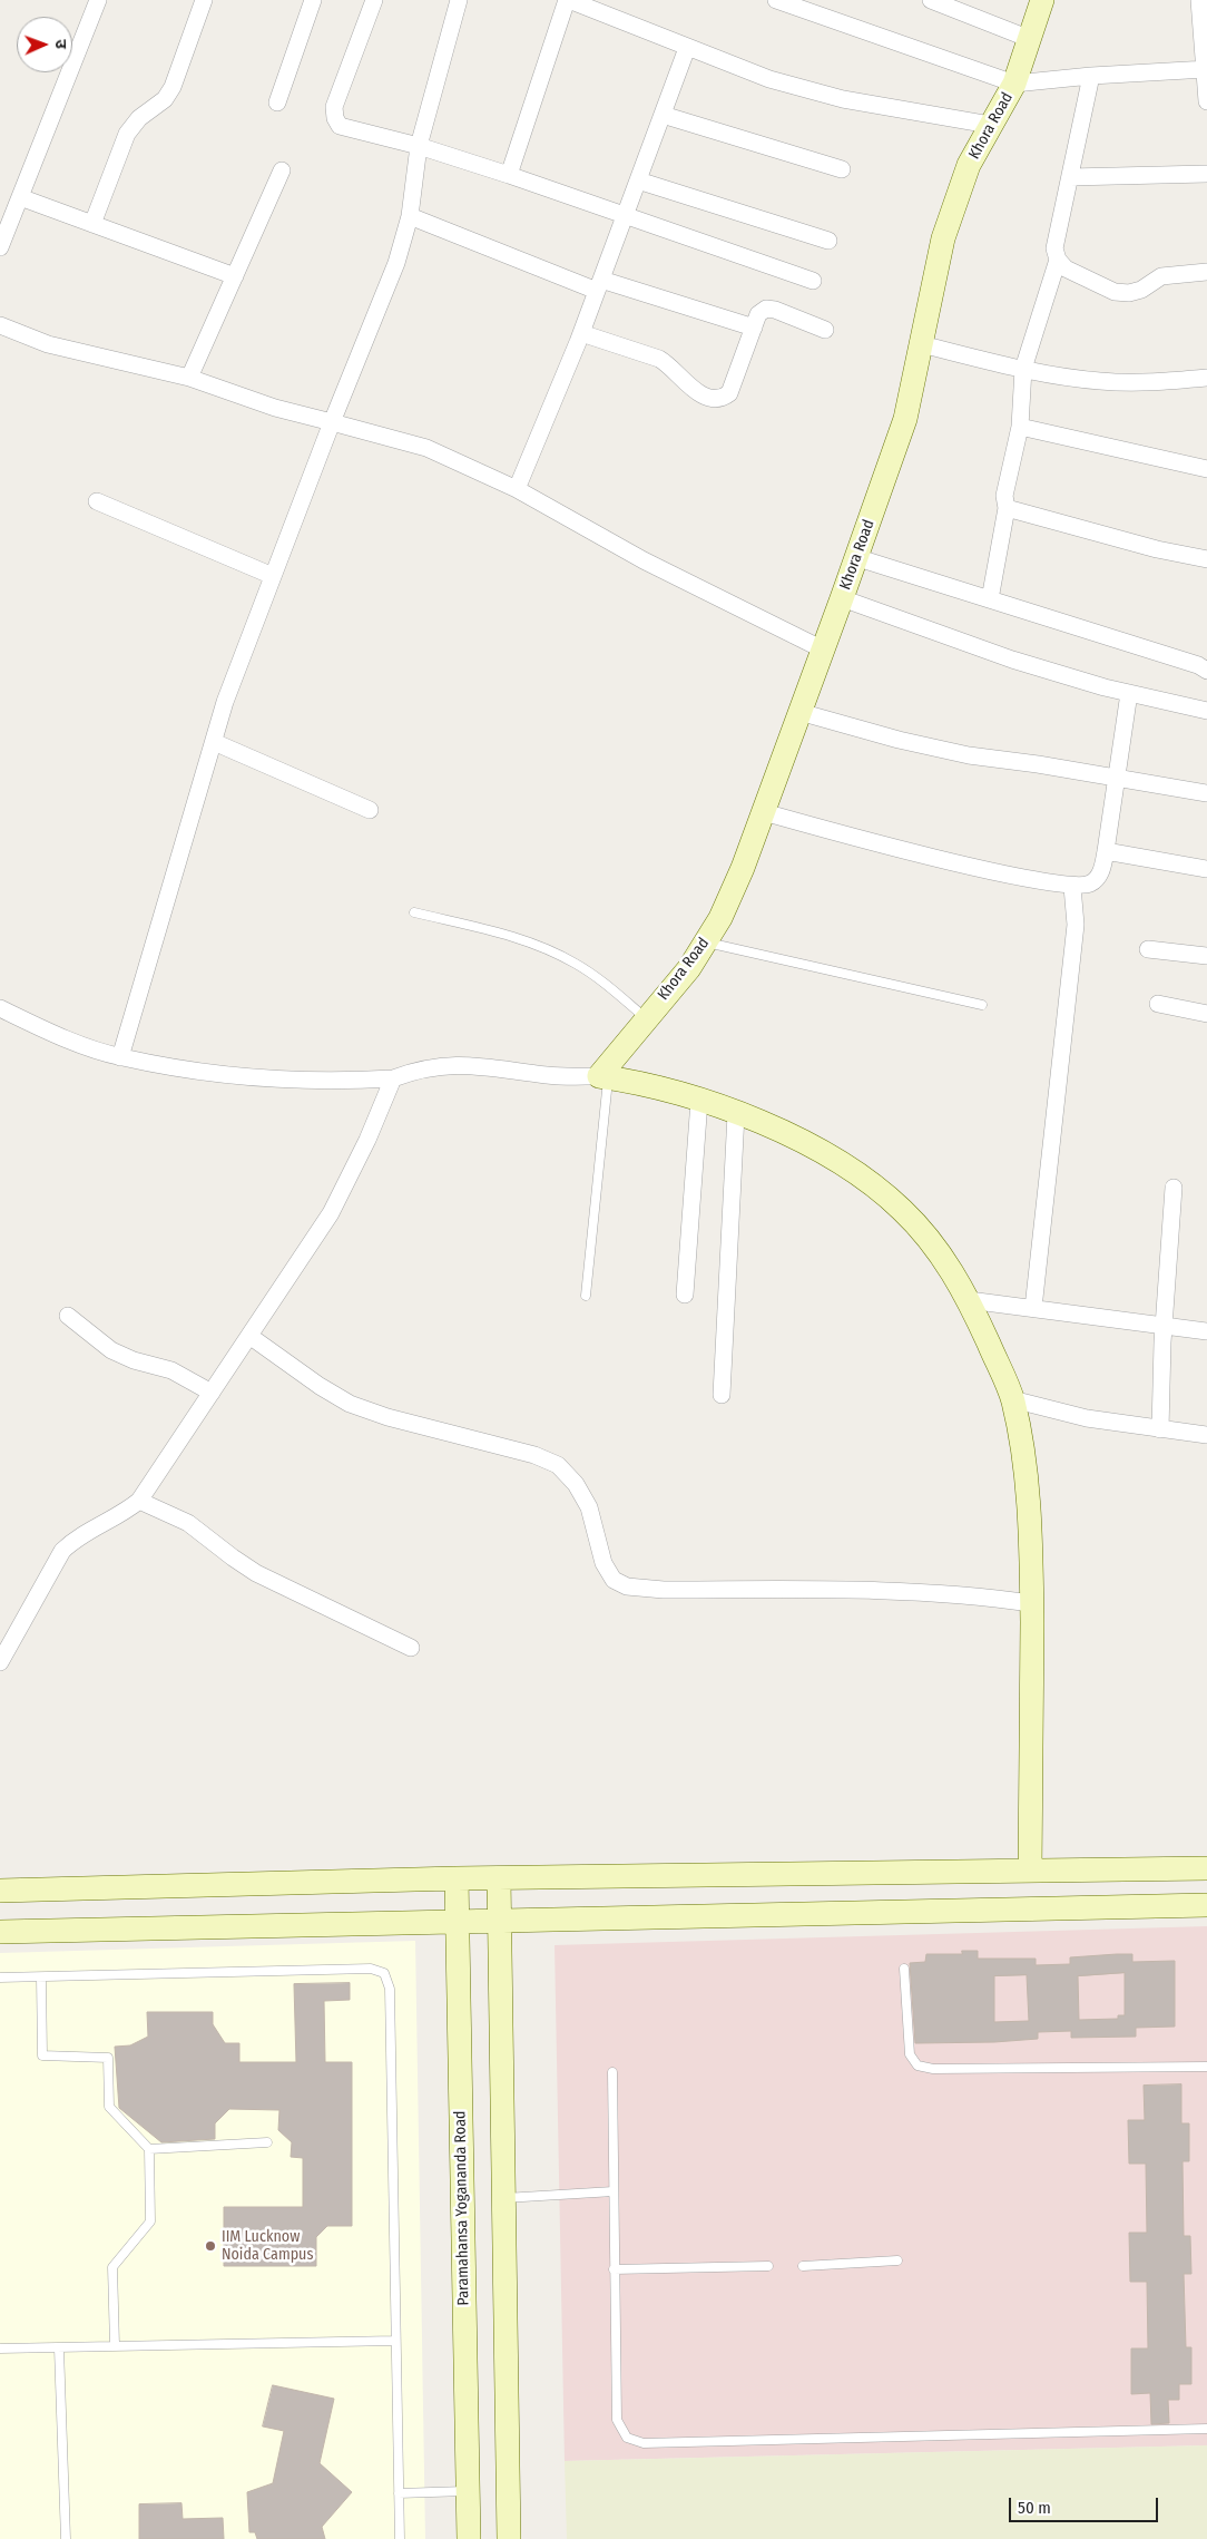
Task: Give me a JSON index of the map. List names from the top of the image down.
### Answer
{
  "streets": {
    "street": ["Khora Road", "Paramahansa Yogananda Road"]
  },
  "places": ["IIM Lucknow Noida Campus"],
  "scale_bar": "50 m",
  "north": "right"
}
